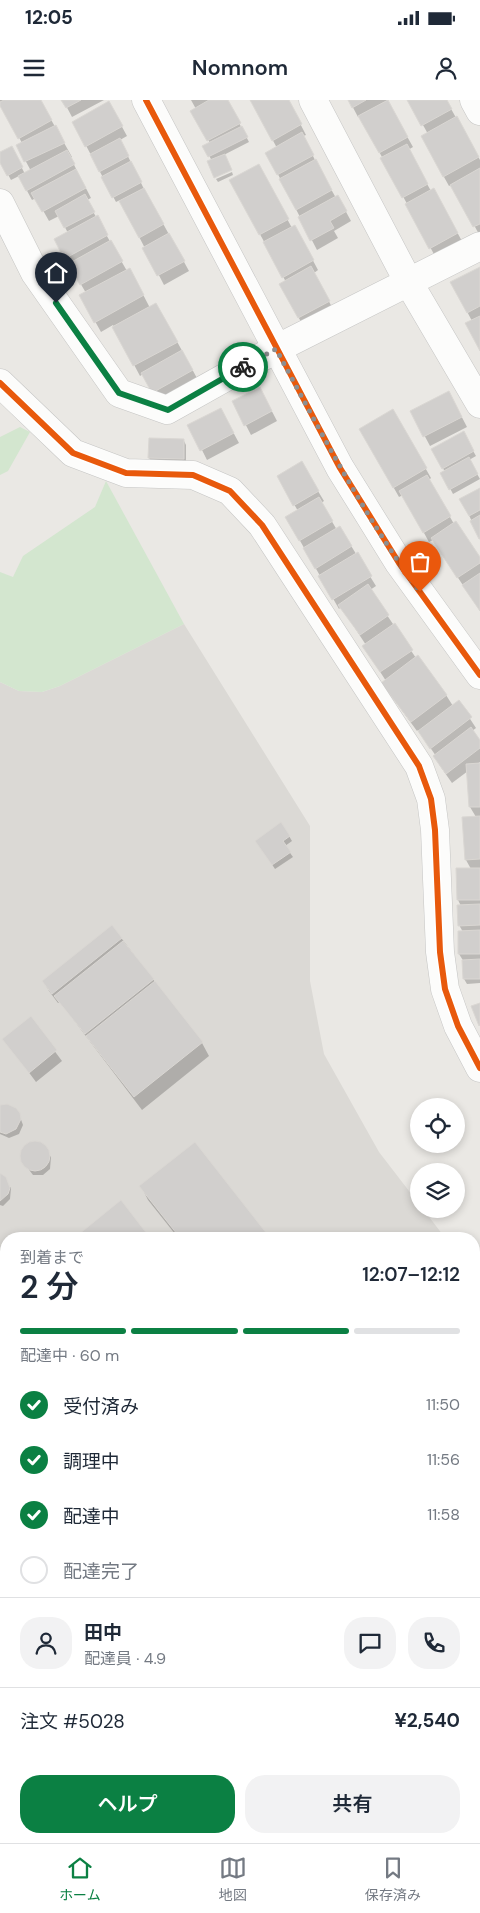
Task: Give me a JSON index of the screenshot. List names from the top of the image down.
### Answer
{
  "page": {
    "status": "12:05",
    "header": "Nomnom",
    "heading": ["2 分", "到着まで", "12:07–12:12"],
    "panel": [
      "田中",
      "配達員 · 4.9",
      "注文 #5028",
      "¥2,540"
    ],
    "bar": "配達中 · 60 m",
    "list": [
      ["受付済み", "11:50"],
      ["調理中", "11:56"],
      ["配達中", "11:58"],
      "配達完了"
    ],
    "buttons": ["ヘルプ", "共有"],
    "tabs": ["ホーム", "地図", "保存済み"]
  }
}
